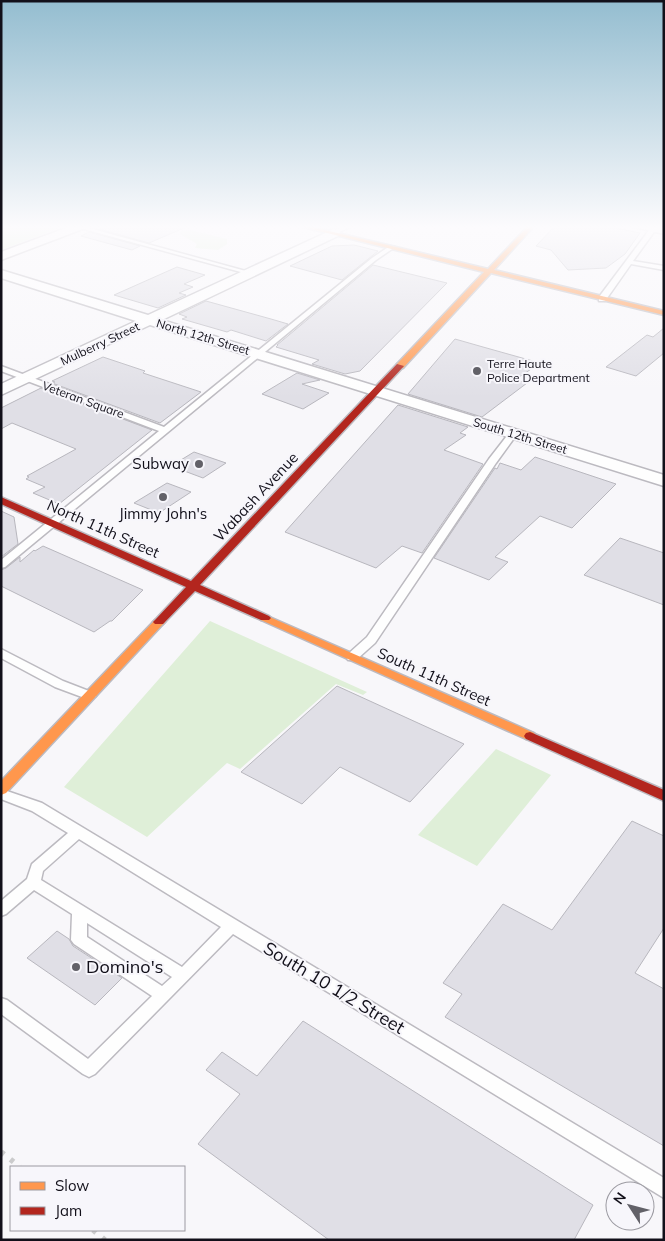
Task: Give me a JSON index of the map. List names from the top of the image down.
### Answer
{
  "streets": {
    "main road": ["Wabash Avenue", "North 11th Street", "South 11th Street"],
    "street": ["North 12th Street", "Mulberry Street", "South 12th Street"],
    "lane": ["Veteran Square", "South 10 1/2 Street"]
  },
  "crossings": [
    ["North 12th Street", "Mulberry Street"],
    ["North 12th Street", "South 12th Street"],
    ["North 12th Street", "Wabash Avenue"],
    ["Mulberry Street", "Veteran Square"],
    ["South 12th Street", "Wabash Avenue"],
    ["Wabash Avenue", "North 11th Street"],
    ["Wabash Avenue", "South 11th Street"],
    ["Wabash Avenue", "South 10 1/2 Street"],
    ["North 11th Street", "South 11th Street"]
  ],
  "places": [
    "Terre Haute Police Department",
    "Subway",
    "Jimmy John's",
    "Domino's"
  ],
  "legend": ["Slow", "Jam"],
  "north": "top left"
}
